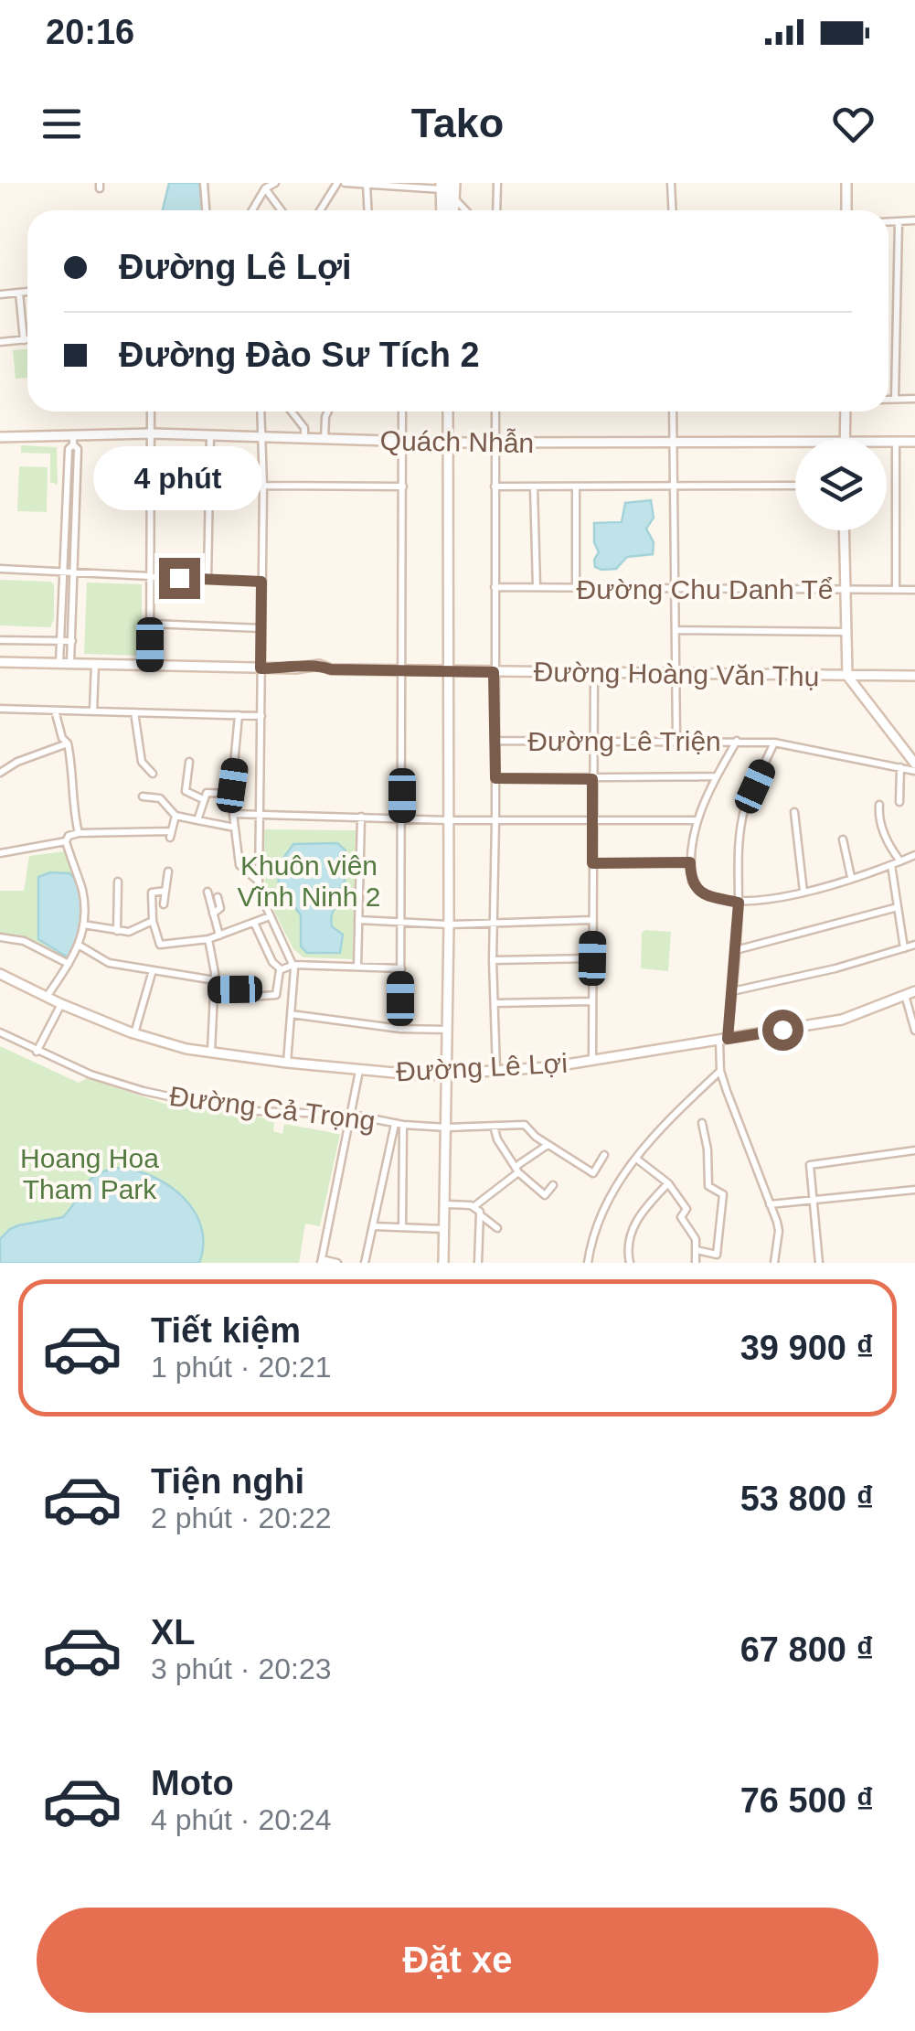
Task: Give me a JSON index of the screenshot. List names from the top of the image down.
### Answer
{
  "streets": {
    "street": [
      "Quách Nhẫn",
      "Đường Chu Danh Tể",
      "Đường Hoàng Văn Thụ",
      "Đường Lê Triện",
      "Đường Lê Lợi",
      "Đường Cả Trọng"
    ]
  },
  "parks": ["Khuôn viên Vĩnh Ninh 2", "Hoang Hoa Tham Park"],
  "page": {
    "status": "20:16",
    "header": "Tako",
    "banner": ["Đường Lê Lợi", "Đường Đào Sư Tích 2"],
    "bubble": "4 phút",
    "list": [
      {
        "name": "Tiết kiệm",
        "note": "1 phút · 20:21",
        "value": "39 900 ₫"
      },
      {
        "name": "Tiện nghi",
        "note": "2 phút · 20:22",
        "value": "53 800 ₫"
      },
      {
        "name": "XL",
        "note": "3 phút · 20:23",
        "value": "67 800 ₫"
      },
      {
        "name": "Moto",
        "note": "4 phút · 20:24",
        "value": "76 500 ₫"
      }
    ],
    "buttons": "Đặt xe"
  }
}
